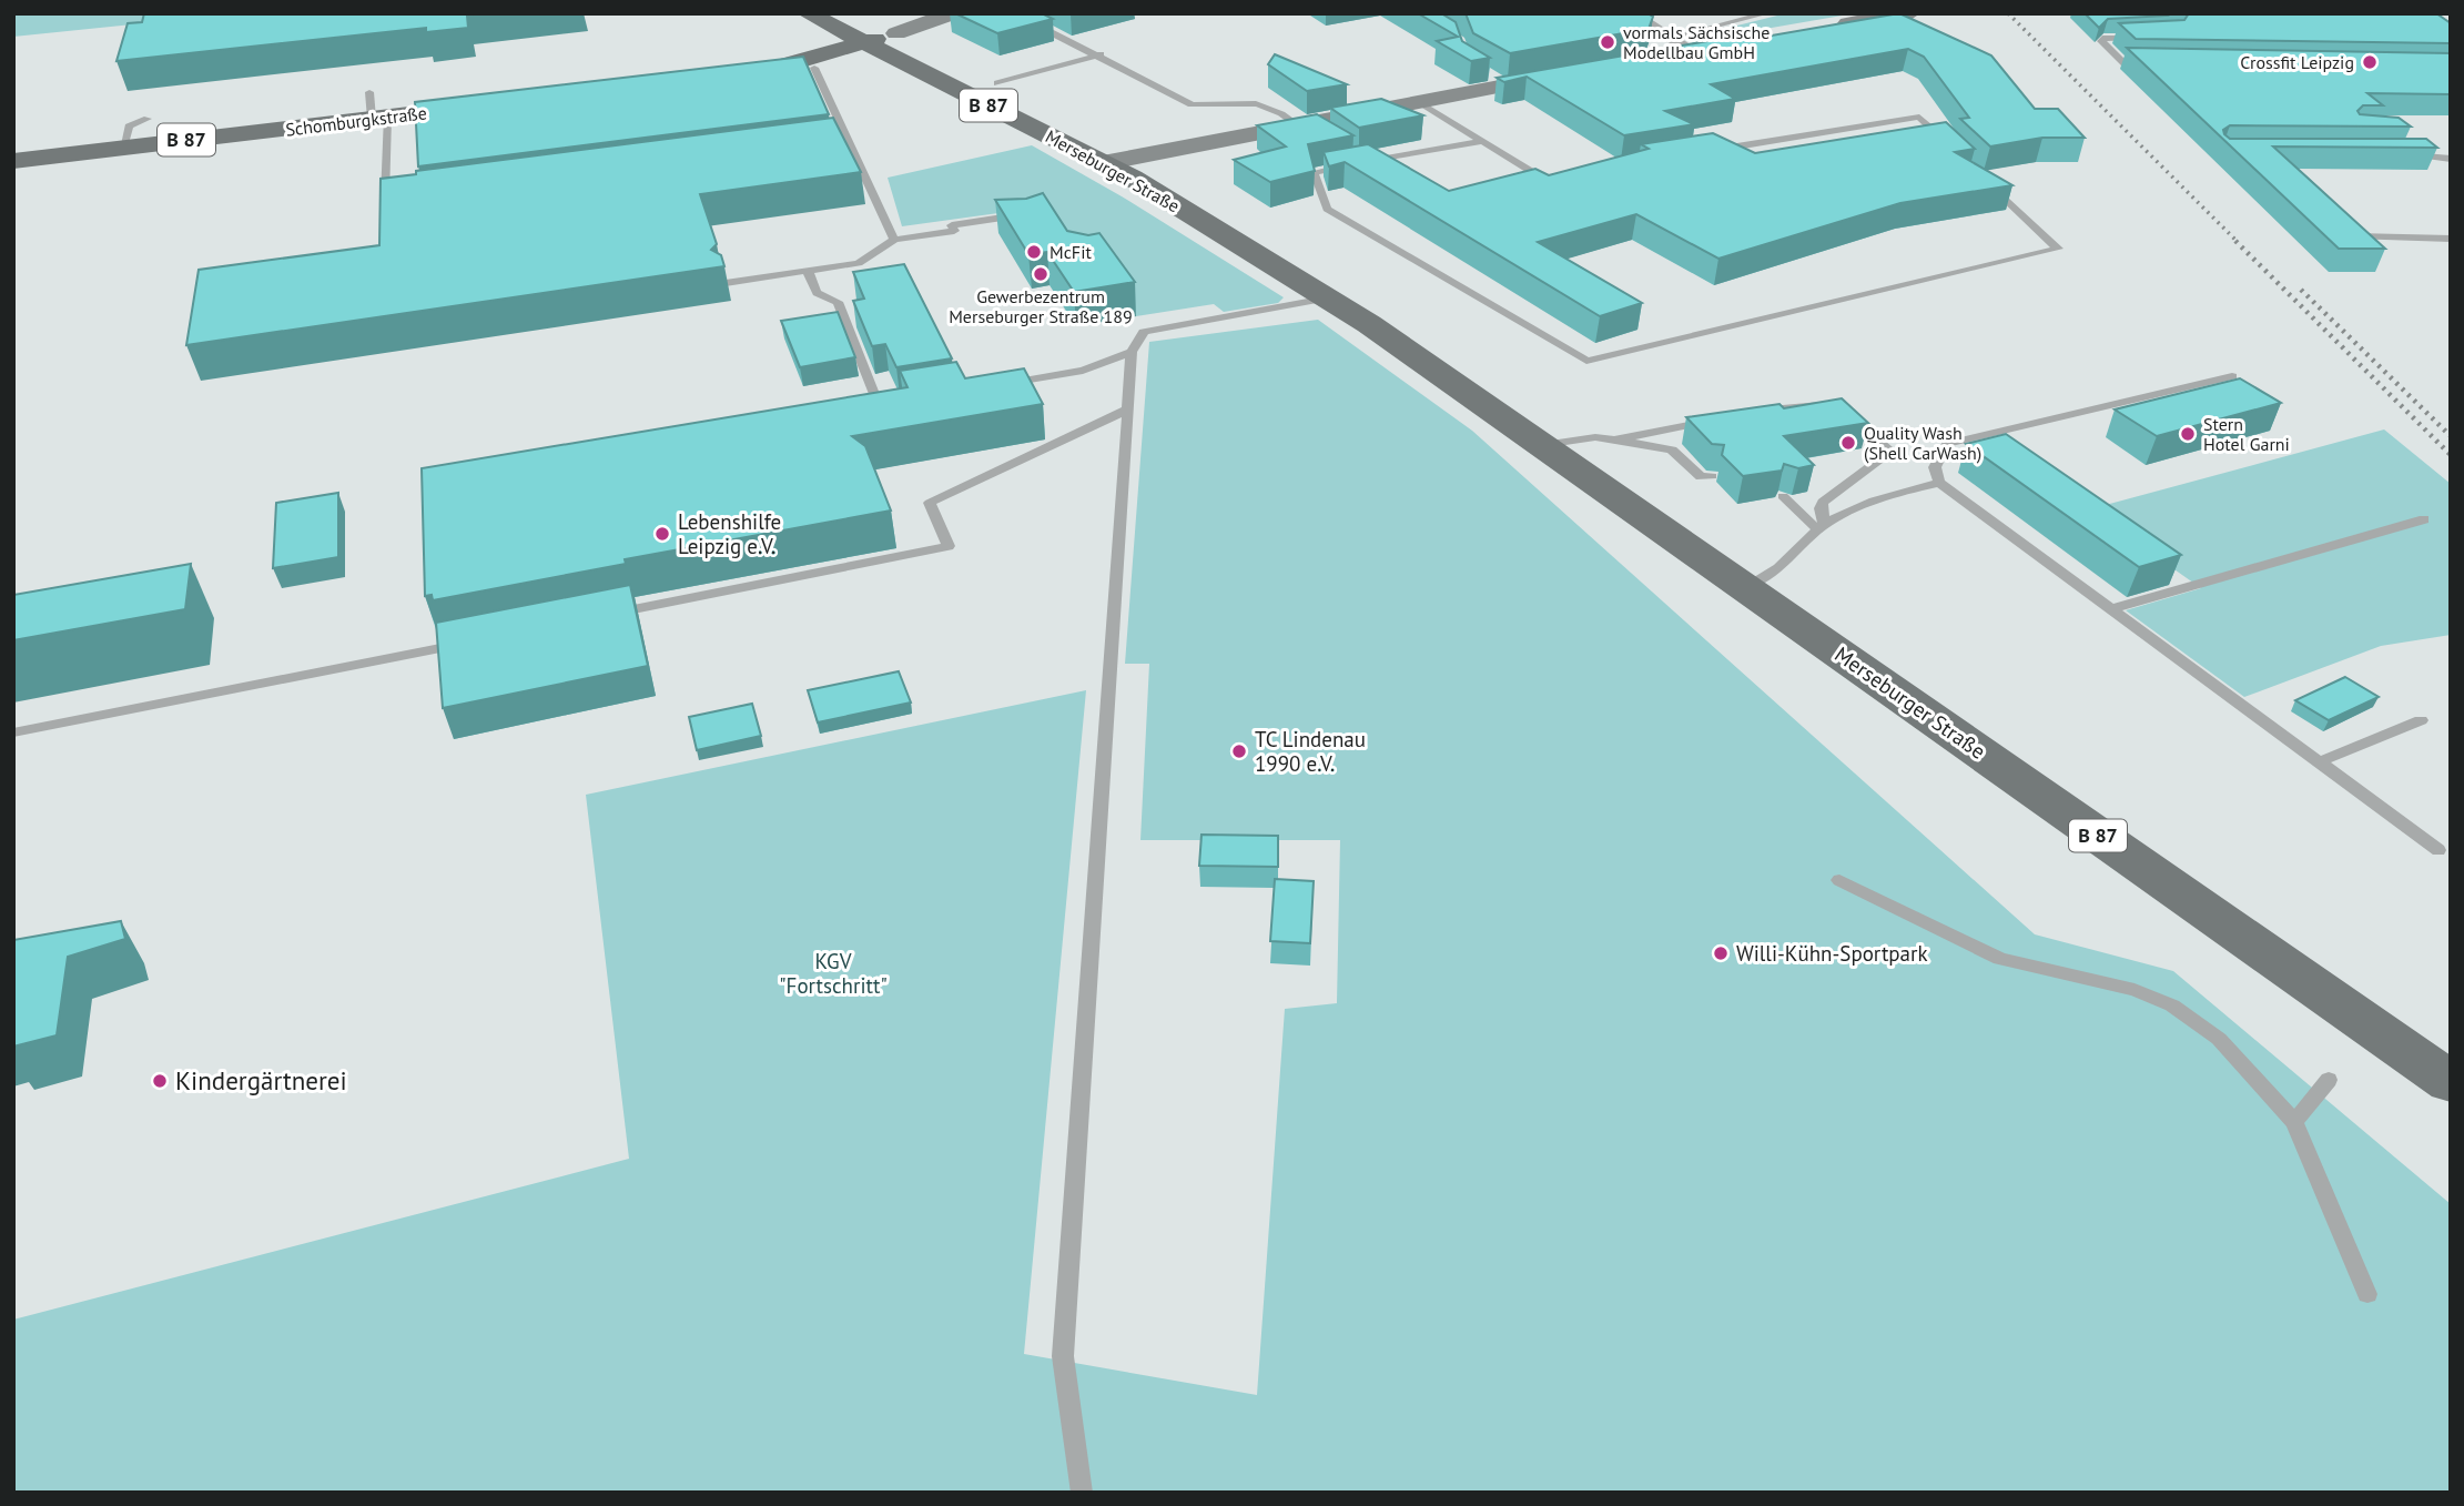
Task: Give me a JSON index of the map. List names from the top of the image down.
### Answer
{
  "streets": {
    "main road": ["B 87", "Schomburgkstraße", "Merseburger Straße"]
  },
  "crossings": [
    ["B 87", "Merseburger Straße"]
  ],
  "parks": ["KGV \"Fortschritt\""],
  "places": [
    "vormals Sächsische Modellbau GmbH",
    "Crossfit Leipzig",
    "McFit",
    "Gewerbezentrum Merseburger Straße 189",
    "Stern Hotel Garni",
    "Quality Wash (Shell CarWash)",
    "Lebenshilfe Leipzig e.V.",
    "TC Lindenau 1990 e.V.",
    "Willi-Kühn-Sportpark",
    "Kindergärtnerei"
  ]
}
